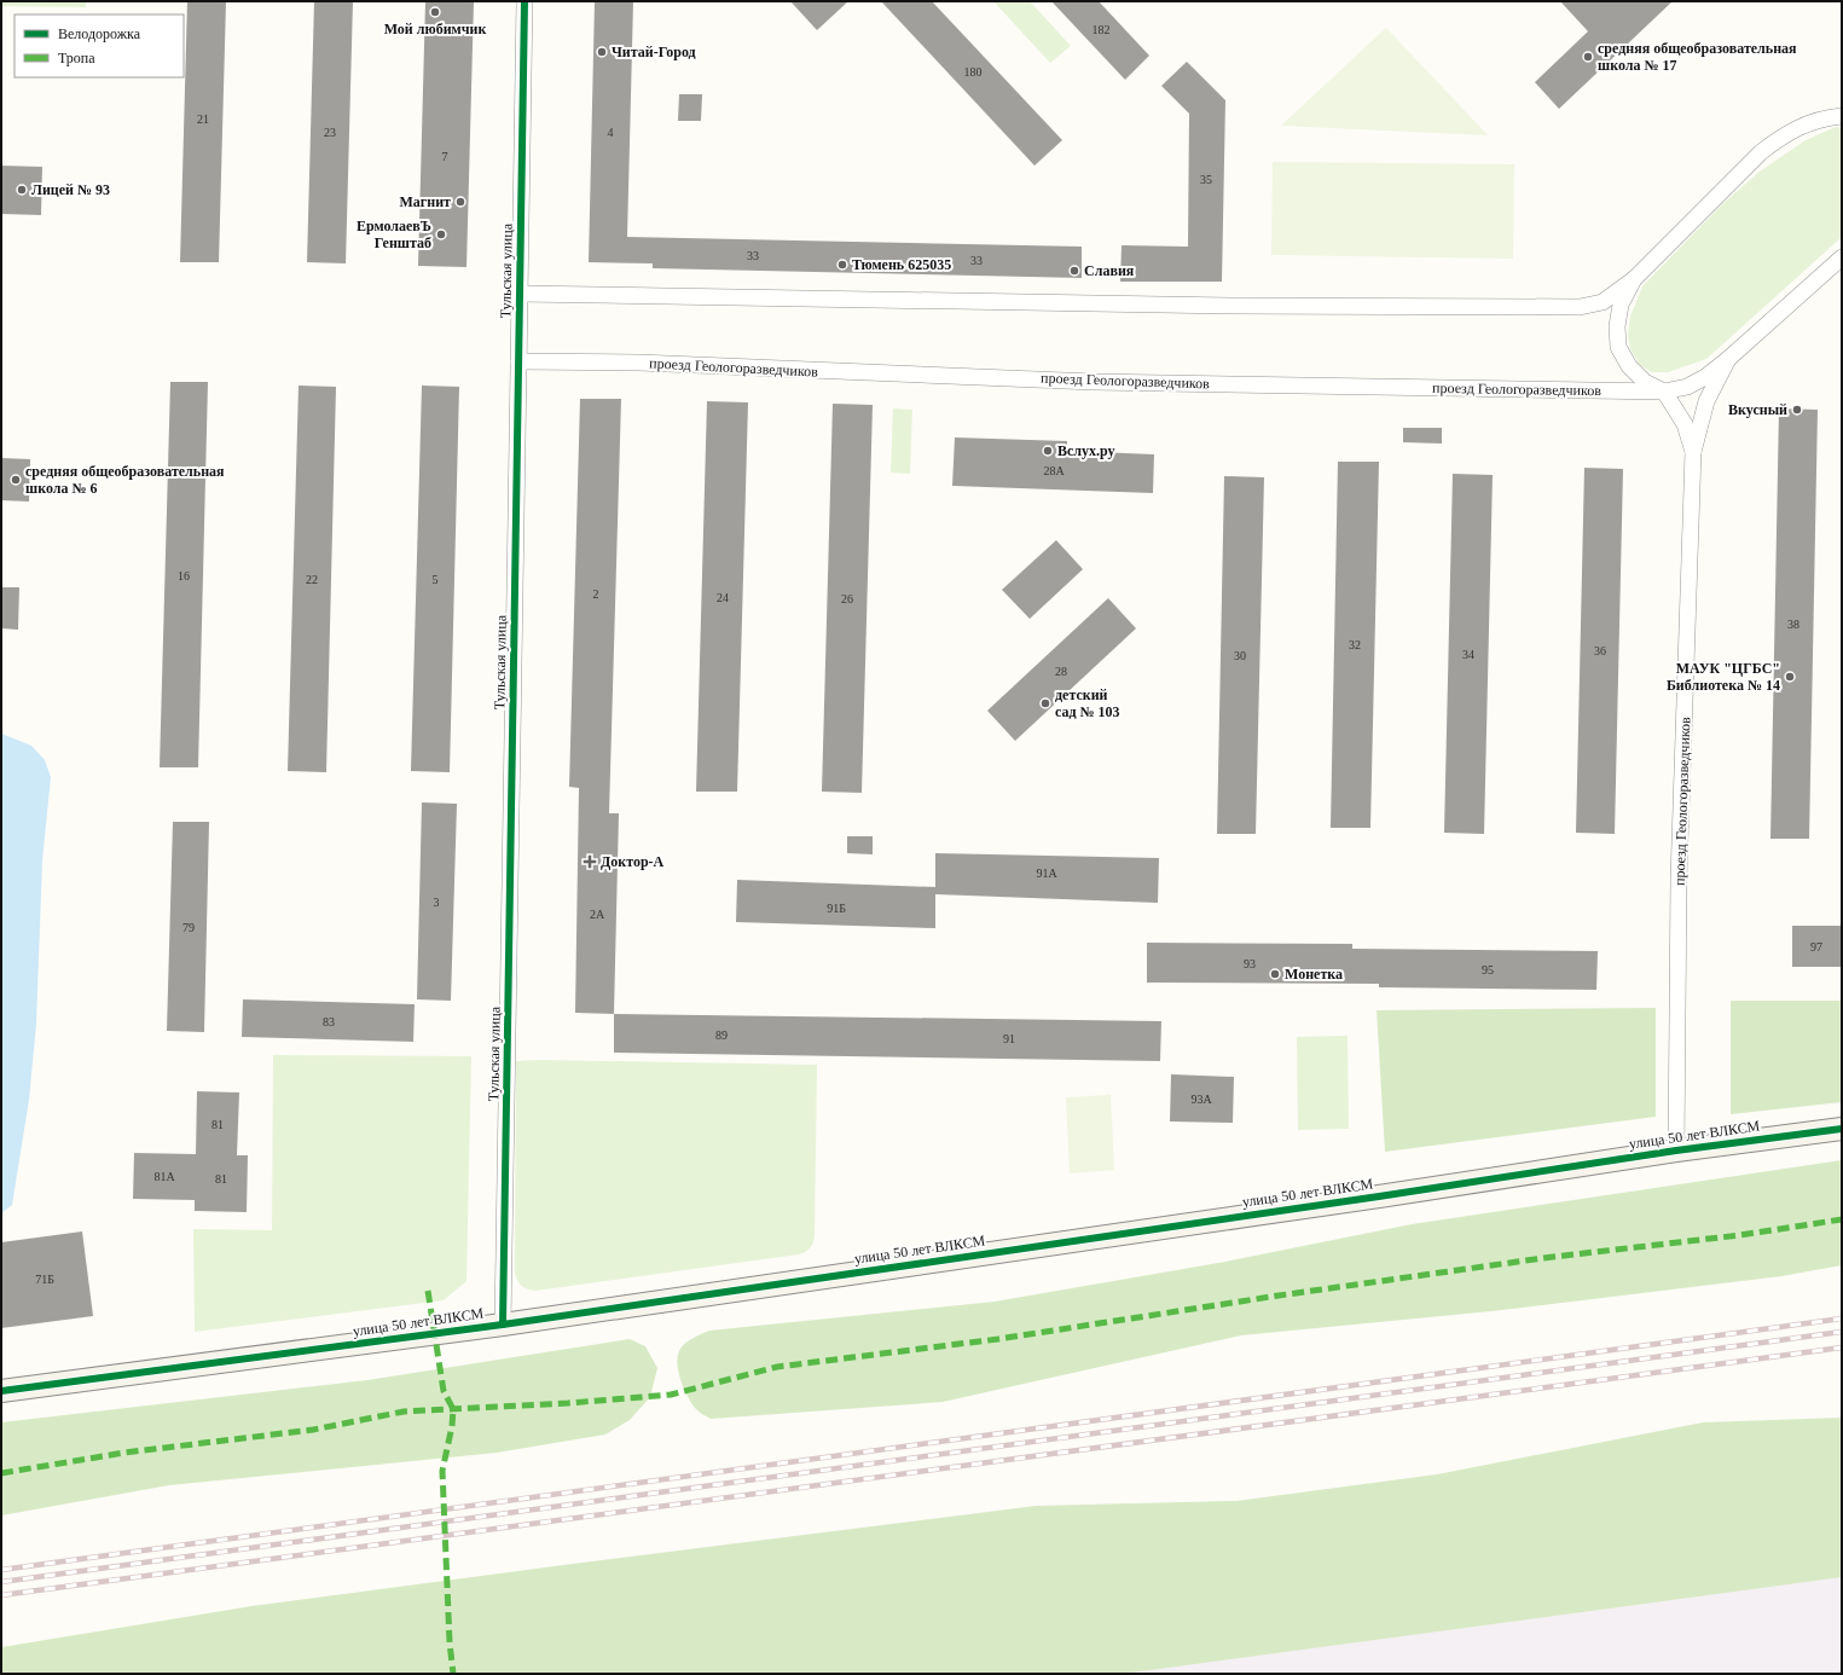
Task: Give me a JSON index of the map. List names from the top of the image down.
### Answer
{
  "streets": {
    "street": ["Тульская улица", "проезд Геологоразведчиков", "улица 50 лет ВЛКСМ"]
  },
  "crossings": [
    ["Тульская улица", "проезд Геологоразведчиков"],
    ["Тульская улица", "улица 50 лет ВЛКСМ"],
    ["проезд Геологоразведчиков", "улица 50 лет ВЛКСМ"]
  ],
  "places": {
    "other": [
      "Мой любимчик",
      "Читай-Город",
      "средняя общеобразовательная школа № 17",
      "Лицей № 93",
      "Магнит",
      "ЕрмолаевЪ Генштаб",
      "Тюмень 625035",
      "Славия",
      "Вкусный",
      "Вслух.ру",
      "средняя общеобразовательная школа № 6",
      "МАУК \"ЦГБС\" Библиотека № 14",
      "детский сад № 103",
      "Монетка"
    ],
    "health": ["Доктор-А"]
  },
  "house_numbers": [
    "182",
    "180",
    "21",
    "23",
    "4",
    "7",
    "35",
    "33",
    "33",
    "28А",
    "16",
    "22",
    "5",
    "2",
    "24",
    "26",
    "38",
    "32",
    "36",
    "34",
    "30",
    "28",
    "91А",
    "3",
    "91Б",
    "2А",
    "79",
    "97",
    "93",
    "95",
    "83",
    "89",
    "91",
    "93А",
    "81",
    "81А",
    "81",
    "71Б"
  ],
  "legend": ["Велодорожка", "Тропа"]
}
